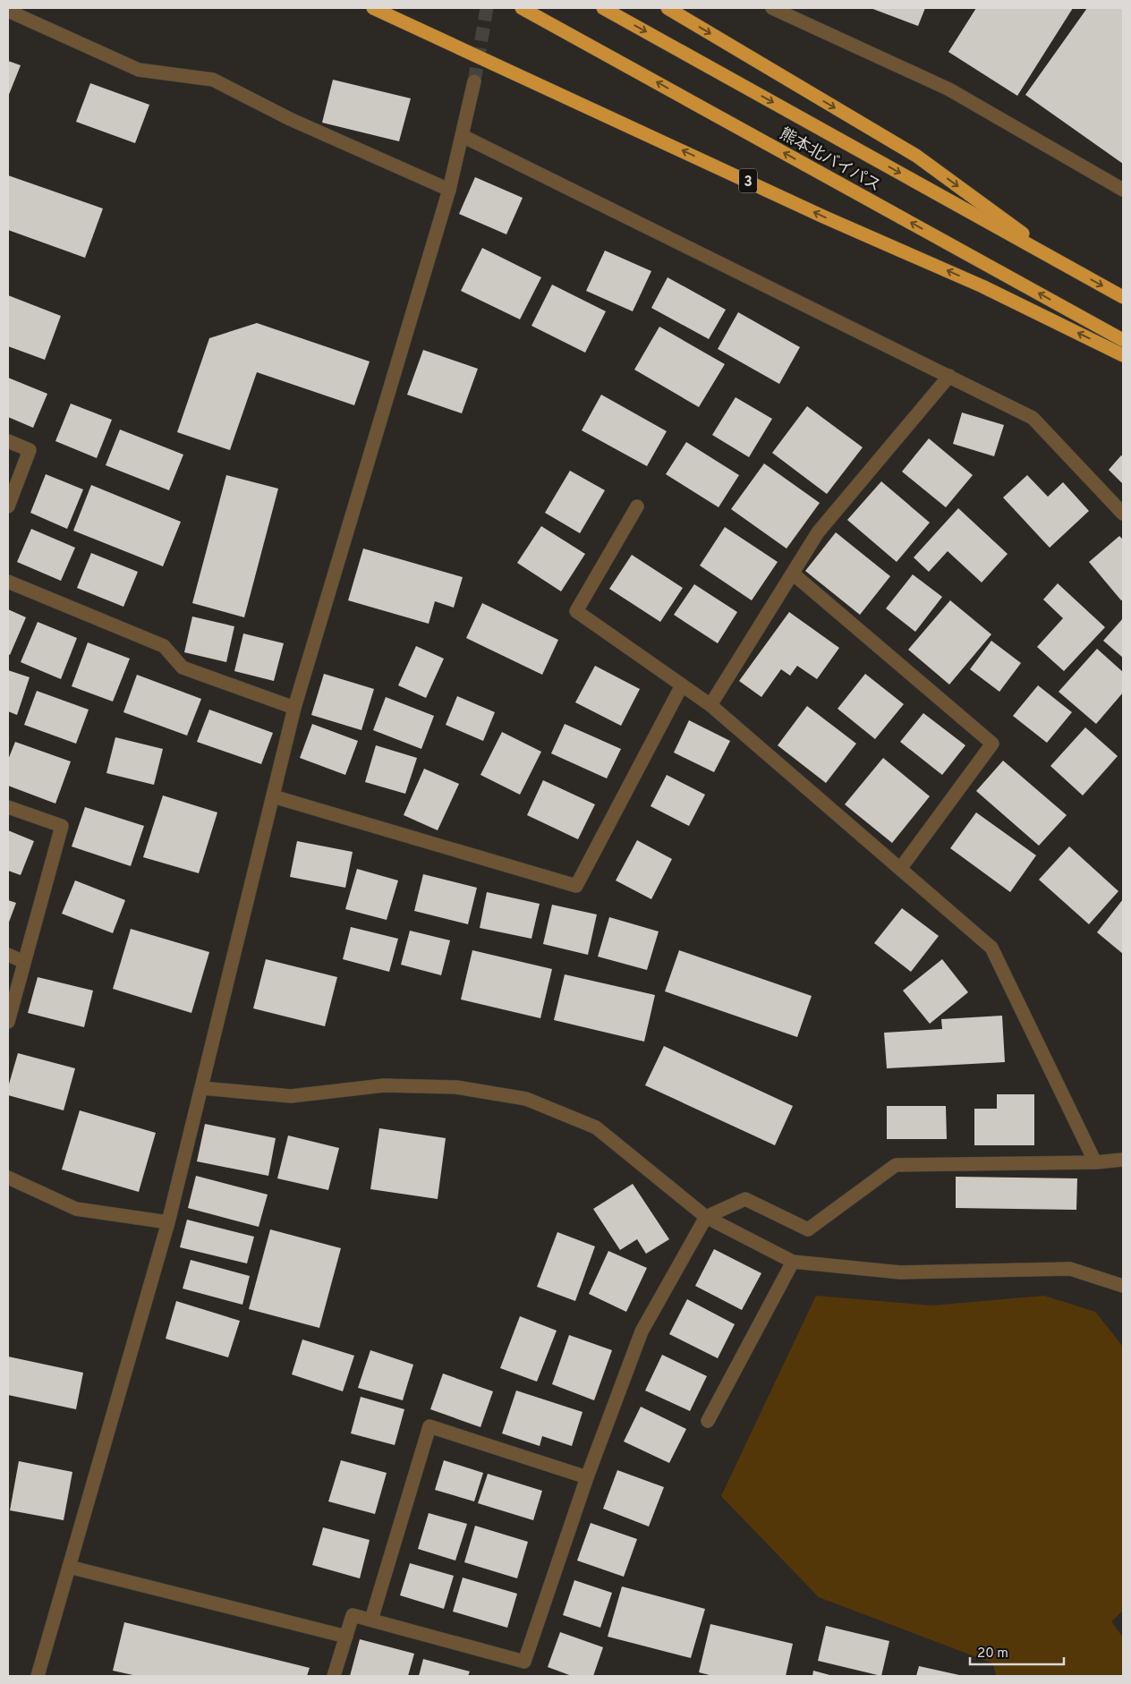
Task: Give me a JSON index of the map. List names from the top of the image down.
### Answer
{
  "streets": {
    "highway": ["熊本北バイパス", "3"]
  },
  "scale_bar": "20 m"
}
